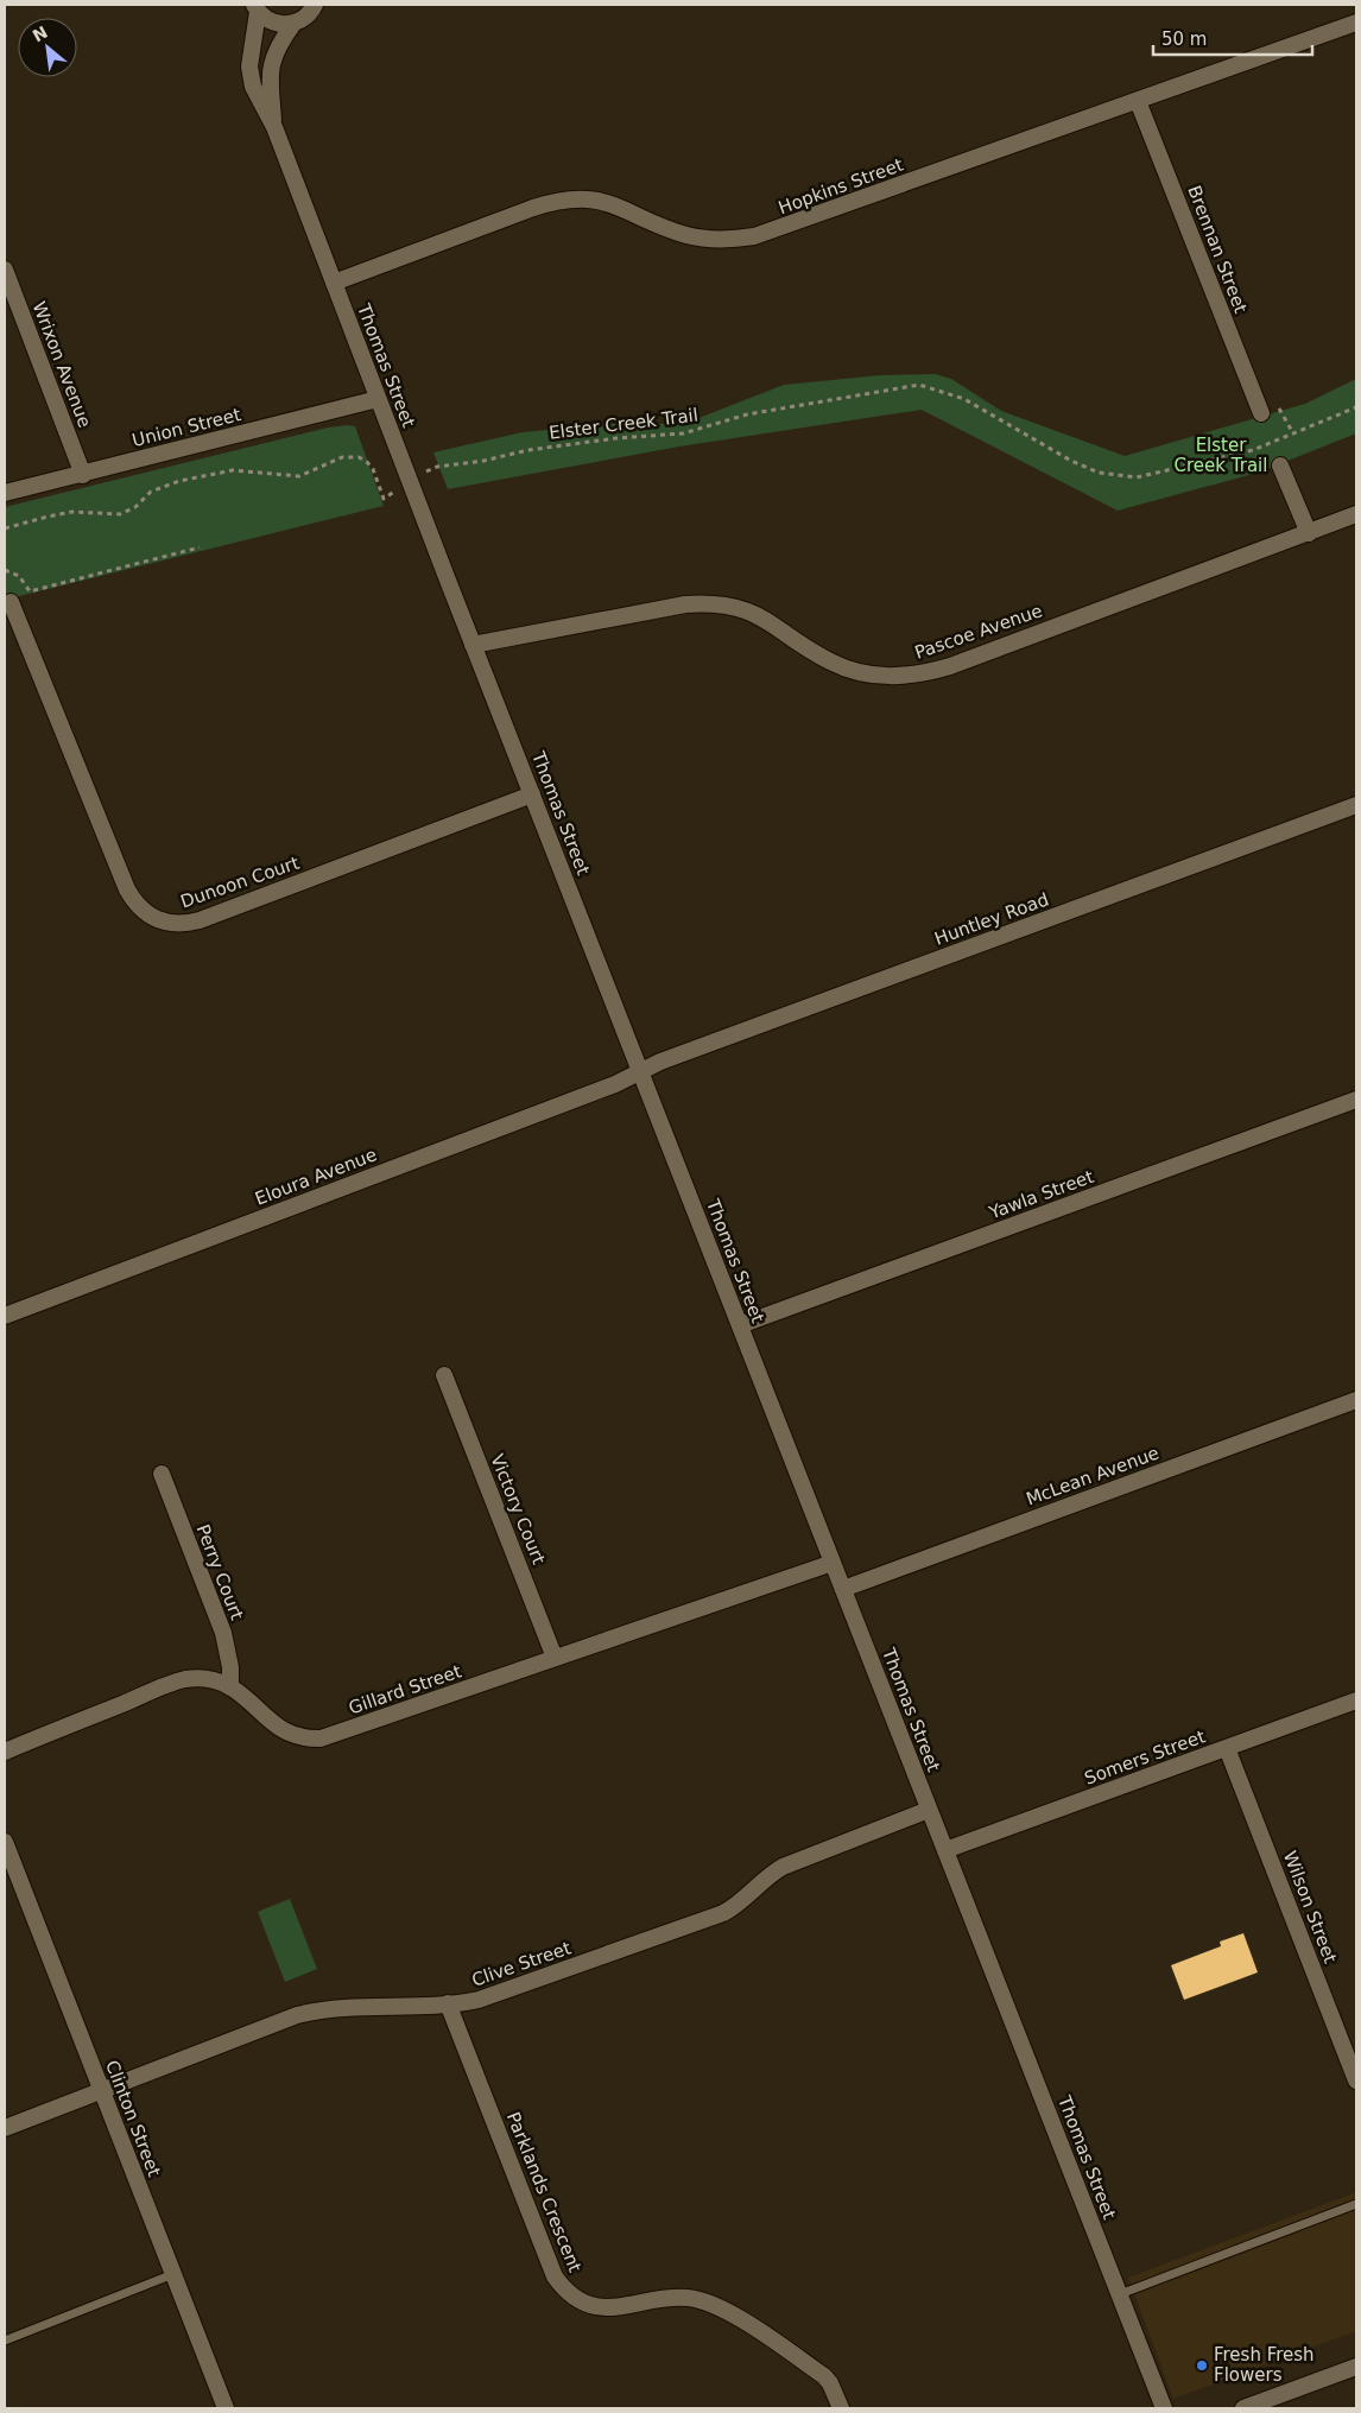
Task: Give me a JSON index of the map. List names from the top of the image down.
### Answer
{
  "streets": {
    "street": [
      "Hopkins Street",
      "Brennan Street",
      "Wrixon Avenue",
      "Thomas Street",
      "Union Street",
      "Pascoe Avenue",
      "Dunoon Court",
      "Huntley Road",
      "Eloura Avenue",
      "Yawla Street",
      "McLean Avenue",
      "Victory Court",
      "Perry Court",
      "Gillard Street",
      "Somers Street",
      "Wilson Street",
      "Clive Street",
      "Clinton Street",
      "Parklands Crescent"
    ],
    "path": ["Elster Creek Trail"]
  },
  "crossings": [
    ["Hopkins Street", "Brennan Street"],
    ["Hopkins Street", "Thomas Street"],
    ["Wrixon Avenue", "Union Street"],
    ["Thomas Street", "Union Street"],
    ["Thomas Street", "Pascoe Avenue"],
    ["Thomas Street", "Dunoon Court"],
    ["Thomas Street", "Huntley Road"],
    ["Thomas Street", "Eloura Avenue"],
    ["Thomas Street", "Yawla Street"],
    ["Thomas Street", "McLean Avenue"],
    ["Thomas Street", "Gillard Street"],
    ["Thomas Street", "Somers Street"],
    ["Thomas Street", "Clive Street"],
    ["Huntley Road", "Eloura Avenue"],
    ["Victory Court", "Gillard Street"],
    ["Perry Court", "Gillard Street"],
    ["Somers Street", "Wilson Street"],
    ["Clive Street", "Clinton Street"],
    ["Clive Street", "Parklands Crescent"]
  ],
  "parks": ["Elster Creek Trail"],
  "places": ["Fresh Fresh Flowers"],
  "scale_bar": "50 m",
  "north": "top left"
}
